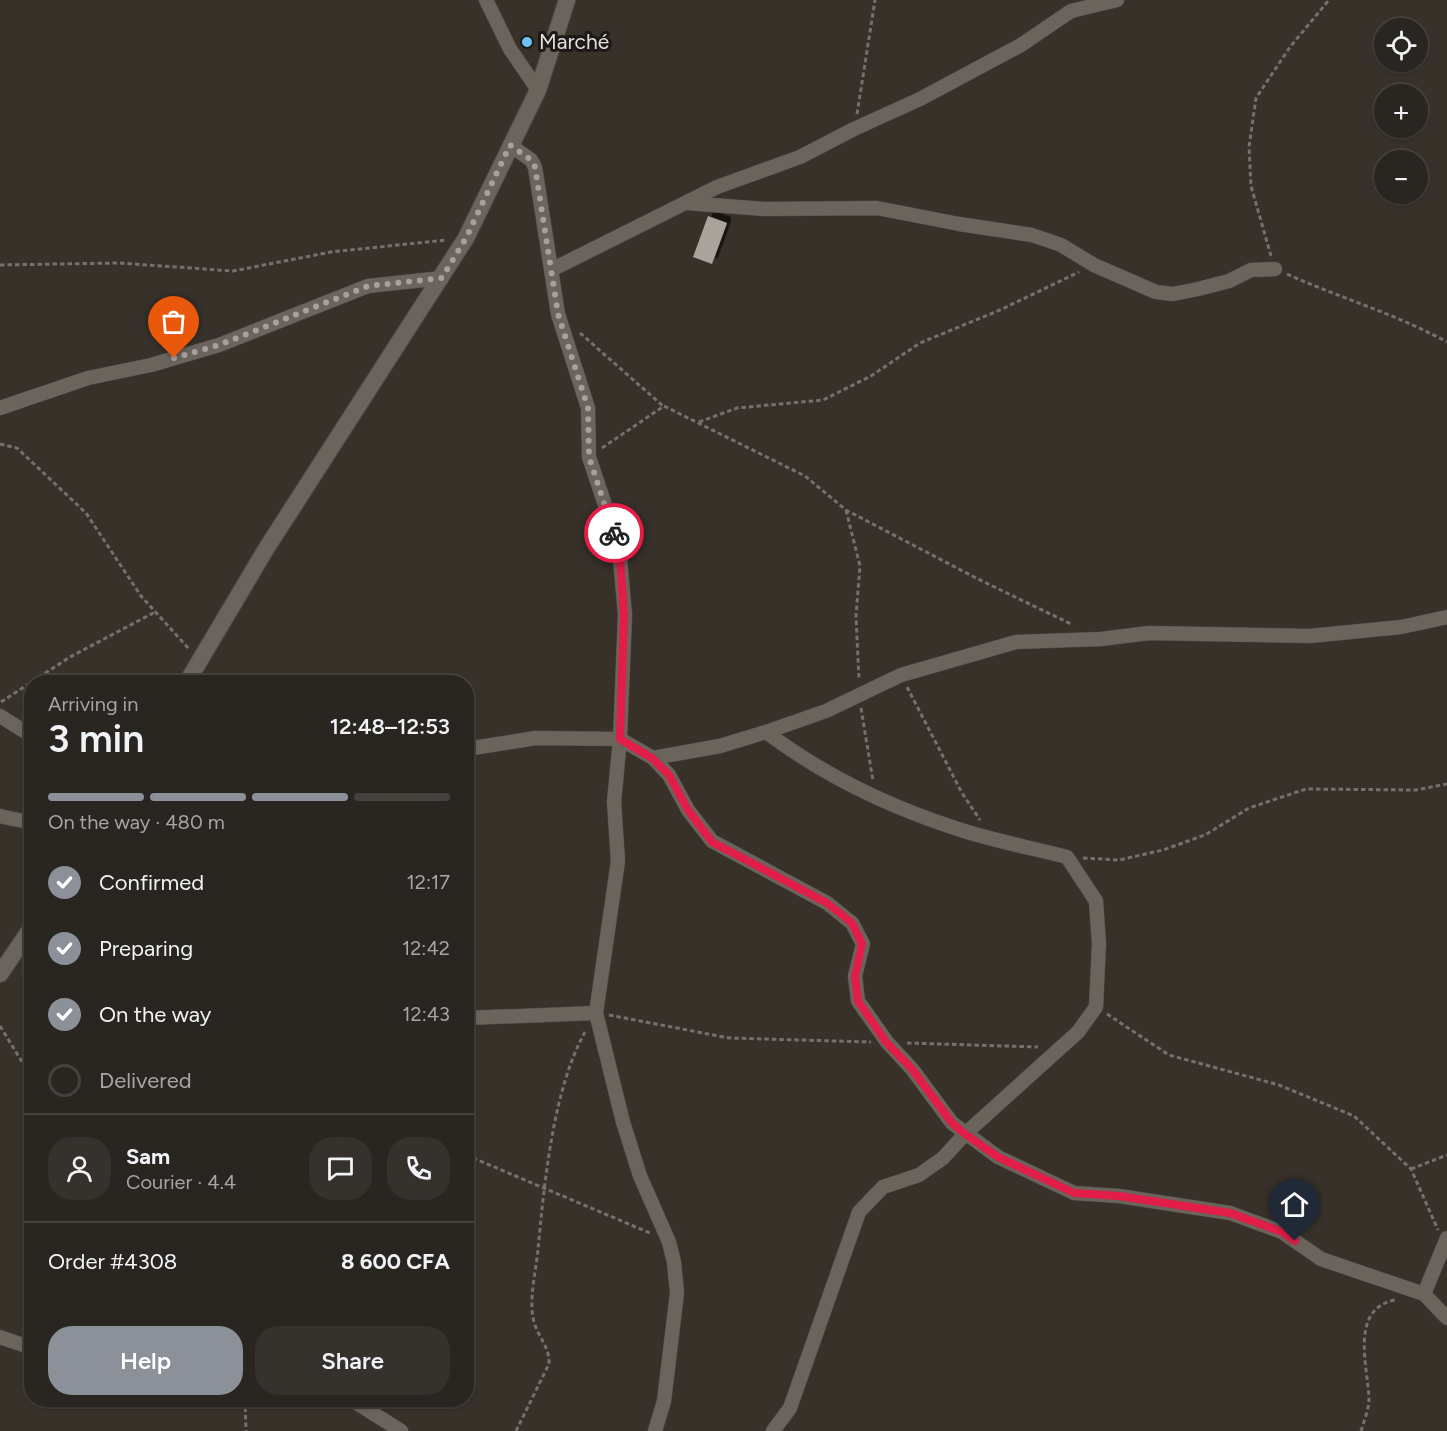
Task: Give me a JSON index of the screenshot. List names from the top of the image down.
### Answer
{
  "places": ["Marché"],
  "page": {
    "map_buttons": ["+", "−"],
    "heading": ["3 min", "Arriving in", "12:48–12:53"],
    "panel": [
      "Sam",
      "Courier · 4.4",
      "Order #4308",
      "8 600 CFA"
    ],
    "bar": "On the way · 480 m",
    "list": [
      ["Confirmed", "12:17"],
      ["Preparing", "12:42"],
      ["On the way", "12:43"],
      "Delivered"
    ],
    "buttons": ["Help", "Share"]
  }
}
